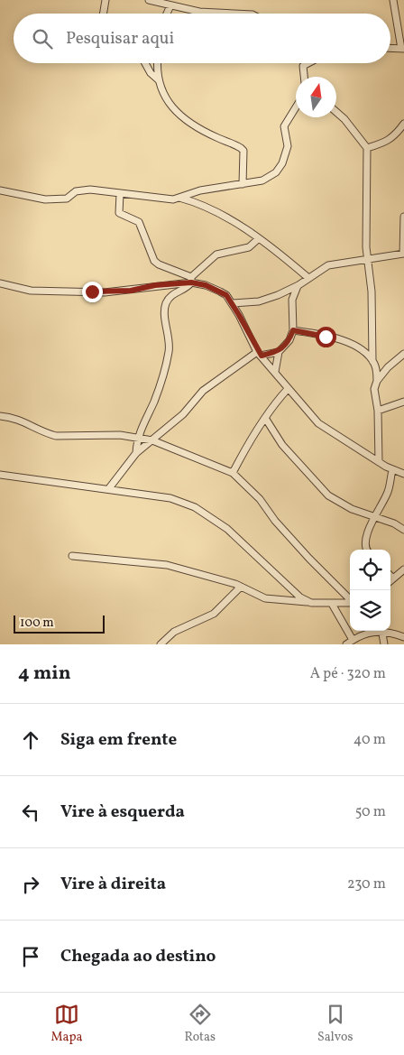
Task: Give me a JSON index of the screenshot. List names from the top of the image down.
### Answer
{
  "scale_bar": "100 m",
  "north": "top",
  "page": {
    "search": "Pesquisar aqui",
    "scale": "100 m",
    "heading": ["4 min", "A pé · 320 m"],
    "list": [
      ["Siga em frente", "40 m"],
      ["Vire à esquerda", "50 m"],
      ["Vire à direita", "230 m"],
      "Chegada ao destino"
    ],
    "nav": ["Mapa", "Rotas", "Salvos"]
  }
}
